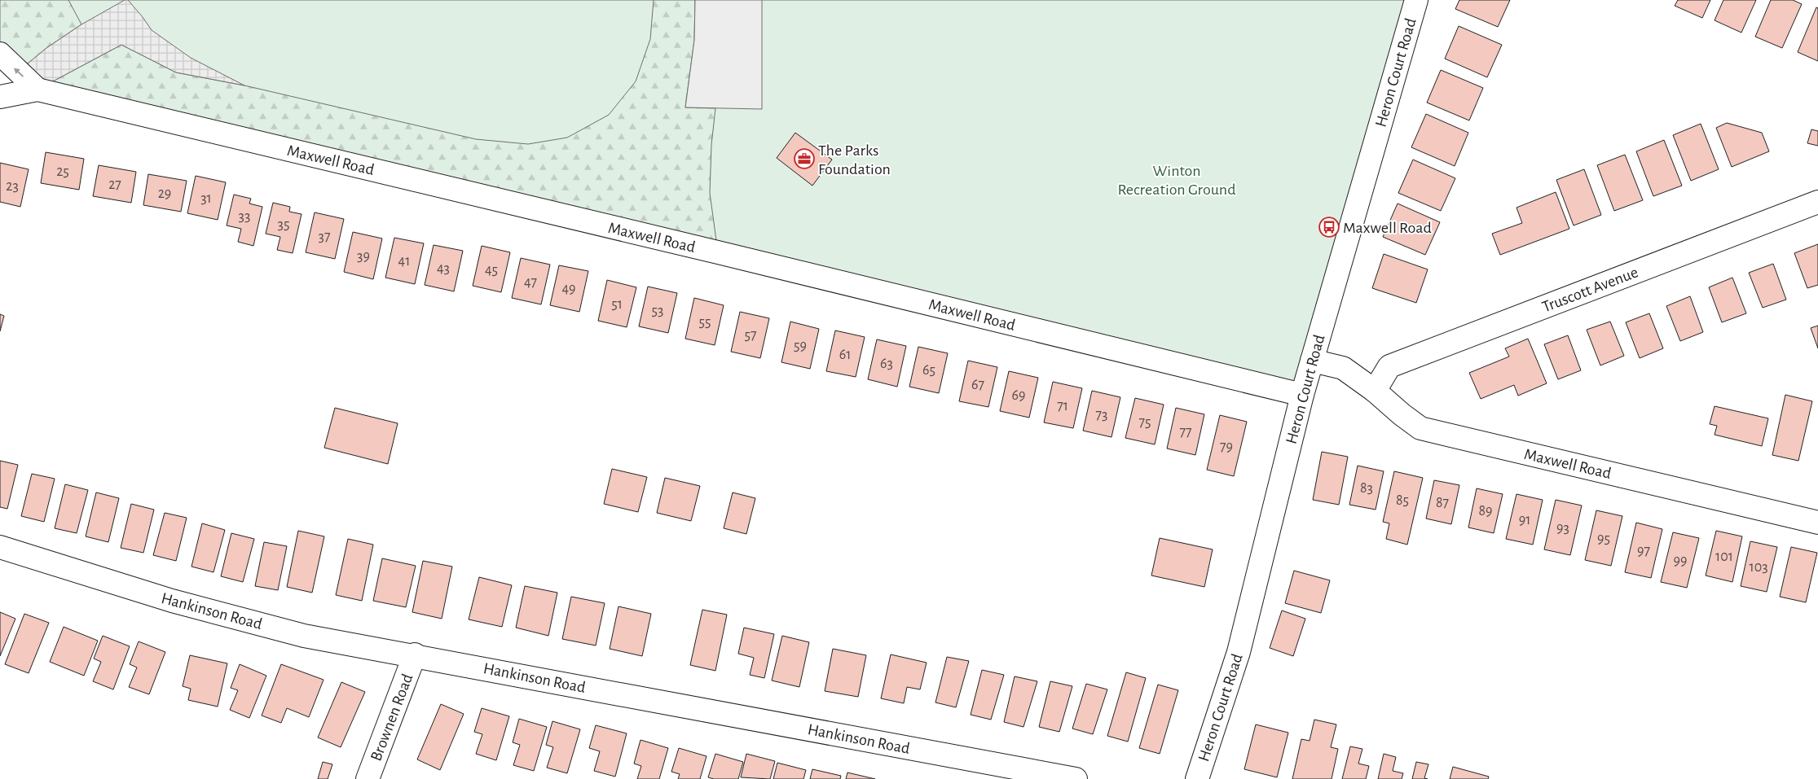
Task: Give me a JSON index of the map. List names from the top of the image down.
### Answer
{
  "streets": {
    "street": [
      "Heron Court Road",
      "Maxwell Road",
      "Truscott Avenue",
      "Hankinson Road",
      "Brownen Road"
    ]
  },
  "crossings": [
    ["Heron Court Road", "Maxwell Road"],
    ["Maxwell Road", "Truscott Avenue"],
    ["Hankinson Road", "Brownen Road"]
  ],
  "parks": ["Winton Recreation Ground"],
  "places": {
    "office": ["The Parks Foundation"],
    "bus stop": ["Maxwell Road"]
  },
  "house_numbers": [
    "25",
    "27",
    "23",
    "29",
    "31",
    "33",
    "35",
    "37",
    "39",
    "41",
    "43",
    "45",
    "47",
    "49",
    "51",
    "53",
    "55",
    "57",
    "59",
    "61",
    "63",
    "65",
    "67",
    "69",
    "71",
    "73",
    "75",
    "77",
    "79",
    "83",
    "85",
    "87",
    "89",
    "91",
    "93",
    "95",
    "97",
    "101",
    "99",
    "103"
  ]
}
